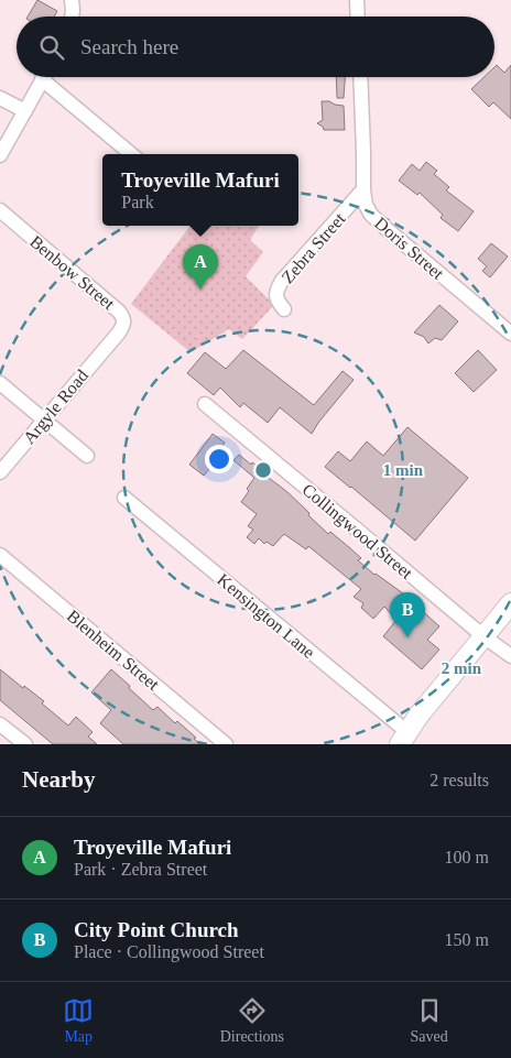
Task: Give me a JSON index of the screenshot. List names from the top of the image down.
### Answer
{
  "streets": {
    "street": [
      "Zebra Street",
      "Doris Street",
      "Benbow Street",
      "Argyle Road",
      "Collingwood Street",
      "Kensington Lane",
      "Blenheim Street"
    ]
  },
  "crossings": [
    ["Zebra Street", "Doris Street"],
    ["Benbow Street", "Argyle Road"]
  ],
  "page": {
    "search": "Search here",
    "popup": ["Troyeville Mafuri", "Park"],
    "pins": ["A", "B"],
    "heading": ["Nearby", "2 results"],
    "list": [
      {
        "mark": "A",
        "name": "Troyeville Mafuri",
        "note": "Park · Zebra Street",
        "value": "100 m"
      },
      {
        "mark": "B",
        "name": "City Point Church",
        "note": "Place · Collingwood Street",
        "value": "150 m"
      }
    ],
    "nav": ["Map", "Directions", "Saved"]
  },
  "rings": ["1 min", "2 min"]
}
